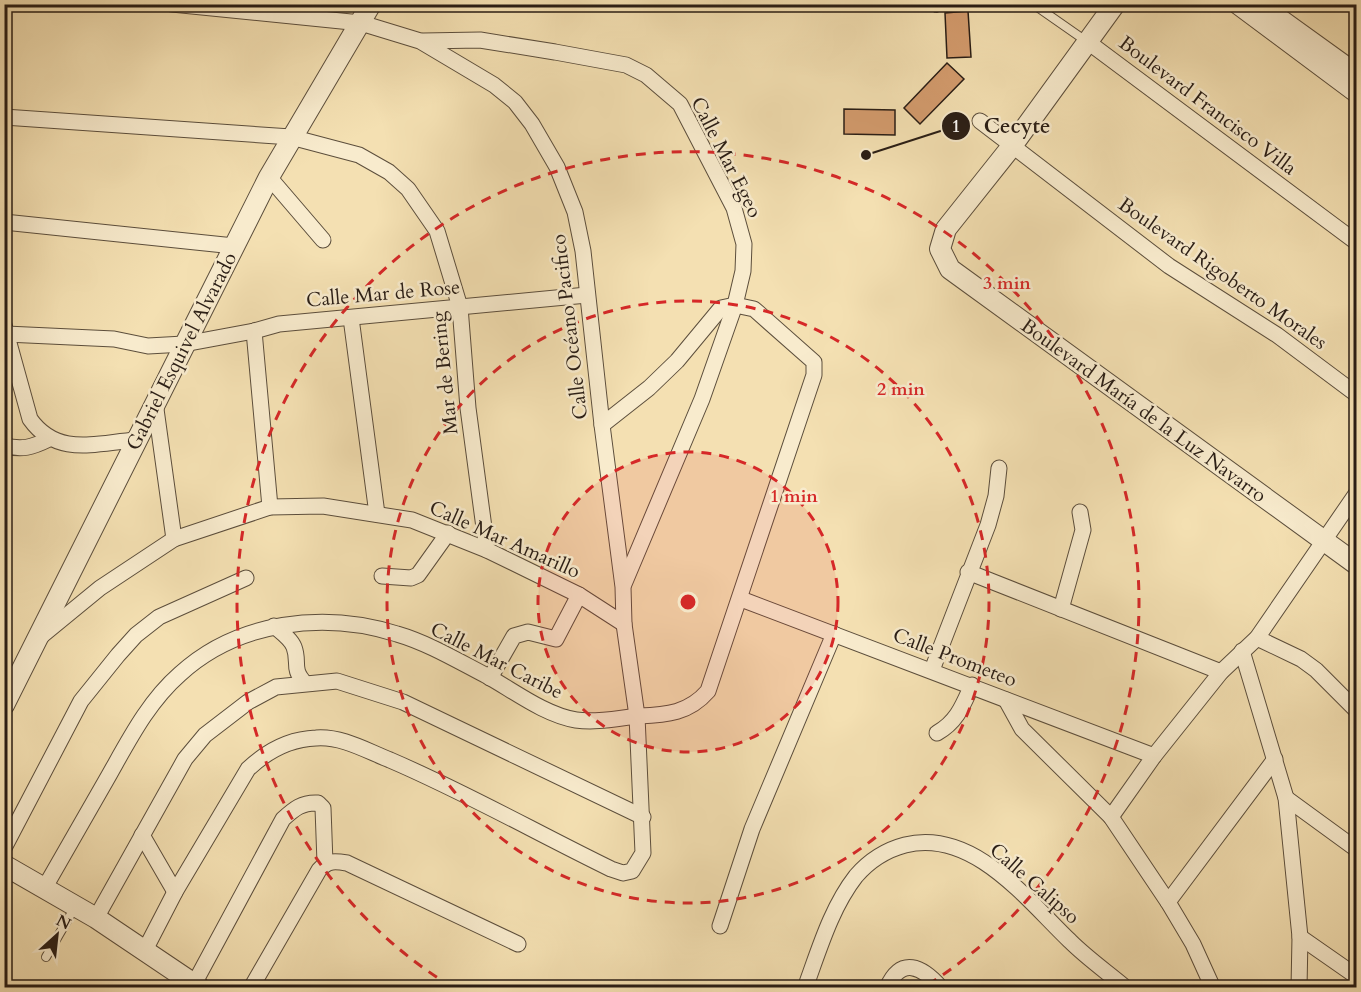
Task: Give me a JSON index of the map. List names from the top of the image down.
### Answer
{
  "streets": {
    "street": [
      "Boulevard Francisco Villa",
      "Calle Mar Egeo",
      "Boulevard Rigoberto Morales",
      "Calle Mar de Rose",
      "Calle Océano Pacifico",
      "Gabriel Esquivel Alvarado",
      "Mar de Bering",
      "Boulevard María de la Luz Navarro",
      "Calle Mar Amarillo",
      "Calle Prometeo",
      "Calle Mar Caribe",
      "Calle Calipso"
    ]
  },
  "crossings": [
    ["Calle Mar Egeo", "Calle Océano Pacifico"],
    ["Calle Mar Egeo", "Calle Mar Caribe"],
    ["Boulevard Rigoberto Morales", "Boulevard María de la Luz Navarro"],
    ["Calle Mar de Rose", "Calle Océano Pacifico"],
    ["Calle Mar de Rose", "Gabriel Esquivel Alvarado"],
    ["Calle Mar de Rose", "Mar de Bering"],
    ["Calle Océano Pacifico", "Gabriel Esquivel Alvarado"],
    ["Calle Océano Pacifico", "Calle Mar Amarillo"],
    ["Calle Océano Pacifico", "Calle Mar Caribe"],
    ["Gabriel Esquivel Alvarado", "Mar de Bering"],
    ["Gabriel Esquivel Alvarado", "Calle Mar Amarillo"],
    ["Mar de Bering", "Calle Mar Amarillo"],
    ["Calle Prometeo", "Calle Mar Caribe"]
  ],
  "places": ["Cecyte"],
  "north": "top right",
  "rings": ["3 min", "2 min", "1 min"]
}
